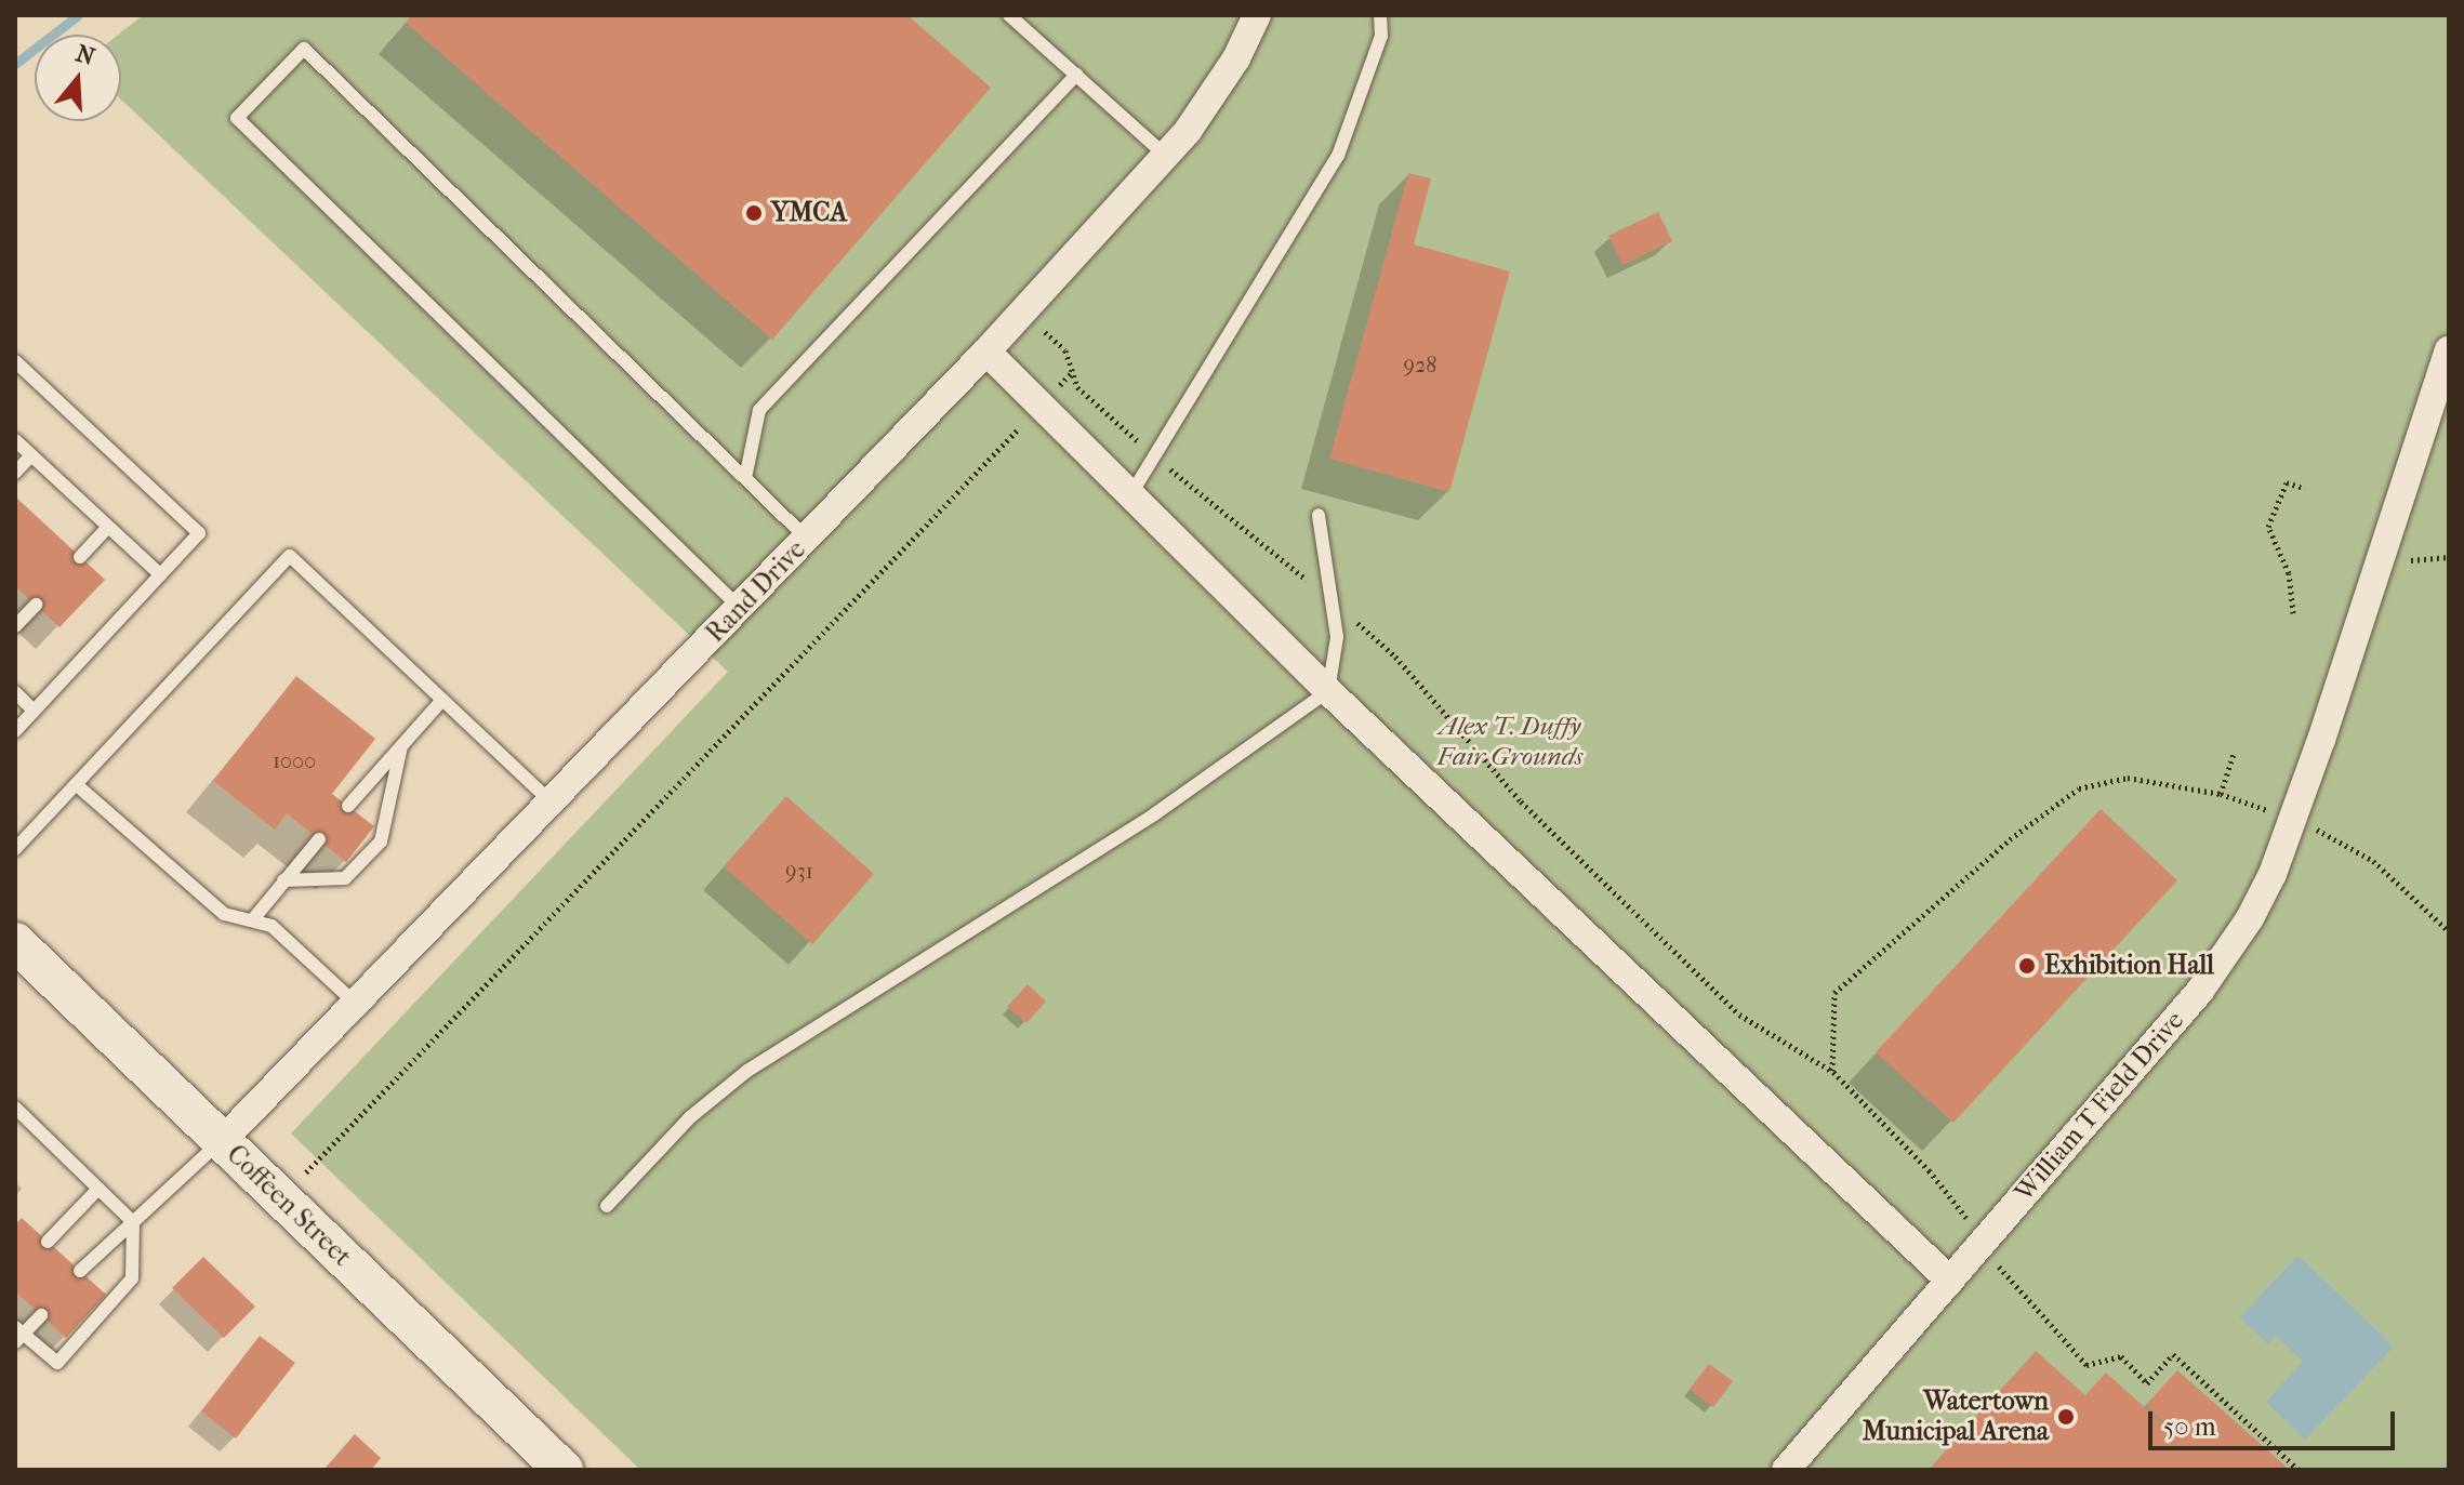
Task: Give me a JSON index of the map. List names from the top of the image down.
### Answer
{
  "streets": {
    "main road": ["Coffeen Street"],
    "street": ["Rand Drive", "William T Field Drive"]
  },
  "crossings": [
    ["Rand Drive", "Coffeen Street"]
  ],
  "parks": ["Alex T. Duffy Fair Grounds"],
  "places": ["YMCA", "Exhibition Hall", "Watertown Municipal Arena"],
  "house_numbers": ["928", "1000", "931"],
  "scale_bar": "50 m",
  "north": "top"
}
